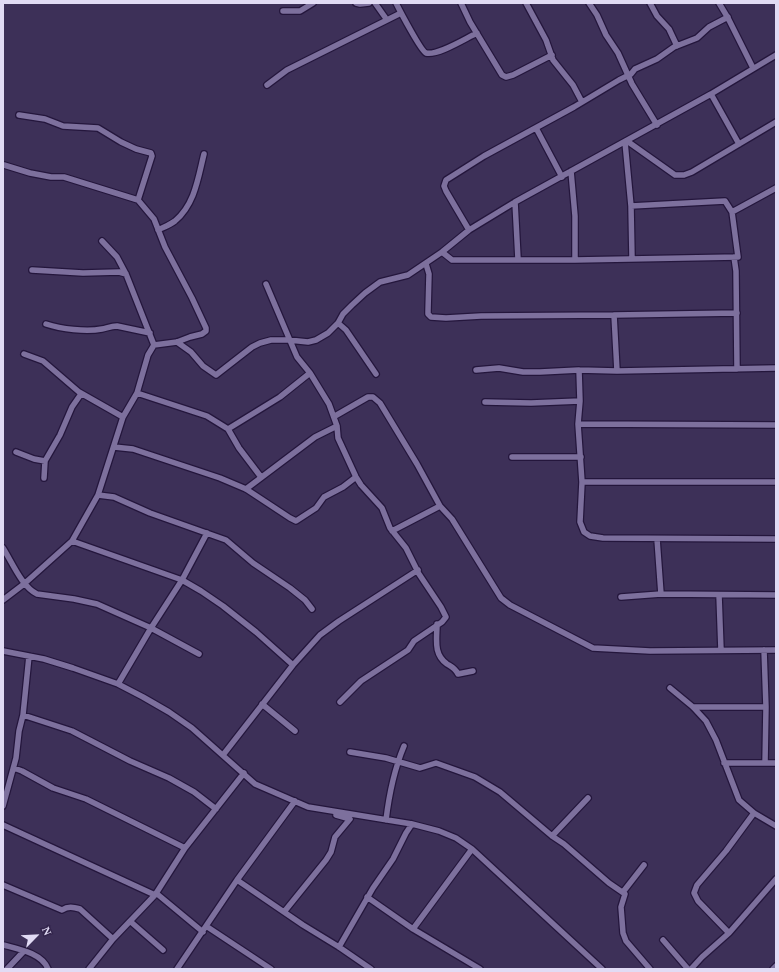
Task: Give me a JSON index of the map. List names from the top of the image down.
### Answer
{
  "north": "top right"
}
